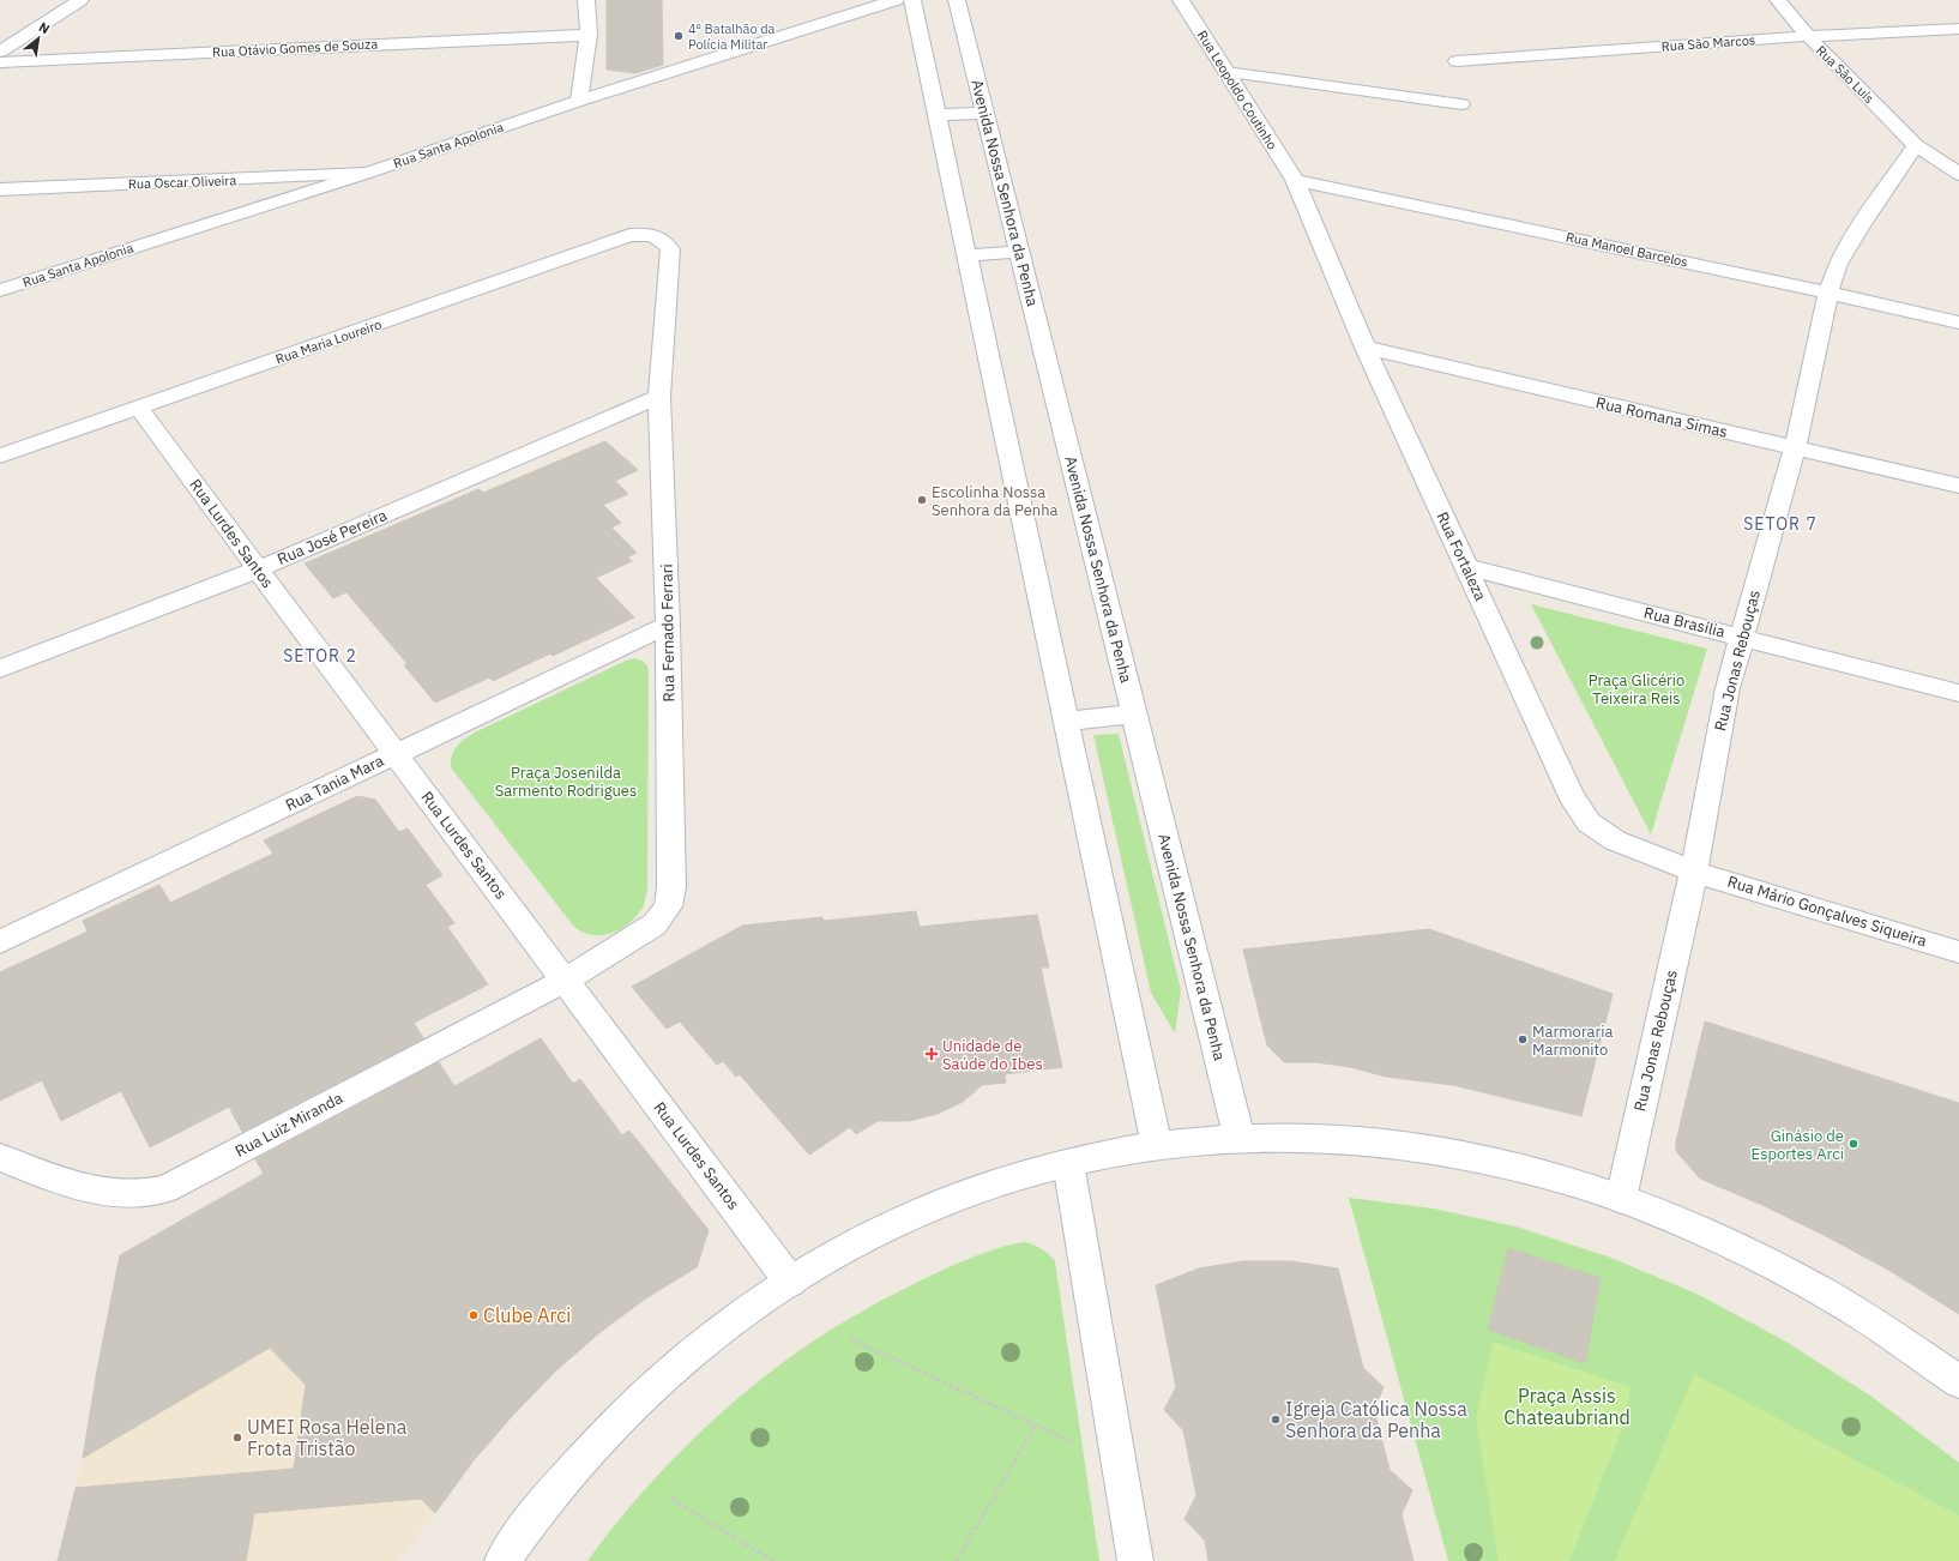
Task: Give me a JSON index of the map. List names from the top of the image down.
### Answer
{
  "streets": {
    "street": [
      "Rua São Marcos",
      "Rua Otávio Gomes de Souza",
      "Rua São Luís",
      "Rua Leopoldo Coutinho",
      "Rua Santa Apolonia",
      "Rua Oscar Oliveira",
      "Avenida Nossa Senhora da Penha",
      "Rua Manoel Barcelos",
      "Rua Maria Loureiro",
      "Rua Romana Simas",
      "Rua Lurdes Santos",
      "Rua José Pereira",
      "Rua Fortaleza",
      "Rua Brasília",
      "Rua Fernado Ferrari",
      "Rua Jonas Rebouças",
      "Rua Tania Mara",
      "Rua Mário Gonçalves Siqueira",
      "Rua Luiz Miranda"
    ]
  },
  "crossings": [
    ["Rua São Marcos", "Rua São Luís"],
    ["Rua São Luís", "Rua Jonas Rebouças"],
    ["Rua Leopoldo Coutinho", "Rua Manoel Barcelos"],
    ["Rua Leopoldo Coutinho", "Rua Fortaleza"],
    ["Rua Santa Apolonia", "Rua Oscar Oliveira"],
    ["Rua Manoel Barcelos", "Rua Fortaleza"],
    ["Rua Manoel Barcelos", "Rua Jonas Rebouças"],
    ["Rua Maria Loureiro", "Rua Lurdes Santos"],
    ["Rua Maria Loureiro", "Rua Fernado Ferrari"],
    ["Rua Romana Simas", "Rua Fortaleza"],
    ["Rua Romana Simas", "Rua Jonas Rebouças"],
    ["Rua Lurdes Santos", "Rua José Pereira"],
    ["Rua Lurdes Santos", "Rua Fernado Ferrari"],
    ["Rua Lurdes Santos", "Rua Tania Mara"],
    ["Rua Lurdes Santos", "Rua Luiz Miranda"],
    ["Rua José Pereira", "Rua Fernado Ferrari"],
    ["Rua Fortaleza", "Rua Brasília"],
    ["Rua Fortaleza", "Rua Jonas Rebouças"],
    ["Rua Fortaleza", "Rua Mário Gonçalves Siqueira"],
    ["Rua Brasília", "Rua Jonas Rebouças"],
    ["Rua Fernado Ferrari", "Rua Tania Mara"],
    ["Rua Fernado Ferrari", "Rua Luiz Miranda"],
    ["Rua Jonas Rebouças", "Rua Mário Gonçalves Siqueira"]
  ],
  "districts": ["SETOR 7", "SETOR 2"],
  "parks": ["Praça Glicério Teixeira Reis", "Praça Josenilda Sarmento Rodrigues", "Praça Assis Chateaubriand"],
  "places": {
    "other": [
      "4º Batalhão da Polícia Militar",
      "Escolinha Nossa Senhora da Penha",
      "Marmoraria Marmonito",
      "Ginásio de Esportes Arci",
      "Clube Arci",
      "Igreja Católica Nossa Senhora da Penha",
      "UMEI Rosa Helena Frota Tristão"
    ],
    "health": ["Unidade de Saúde do Ibes"]
  },
  "north": "top right"
}
